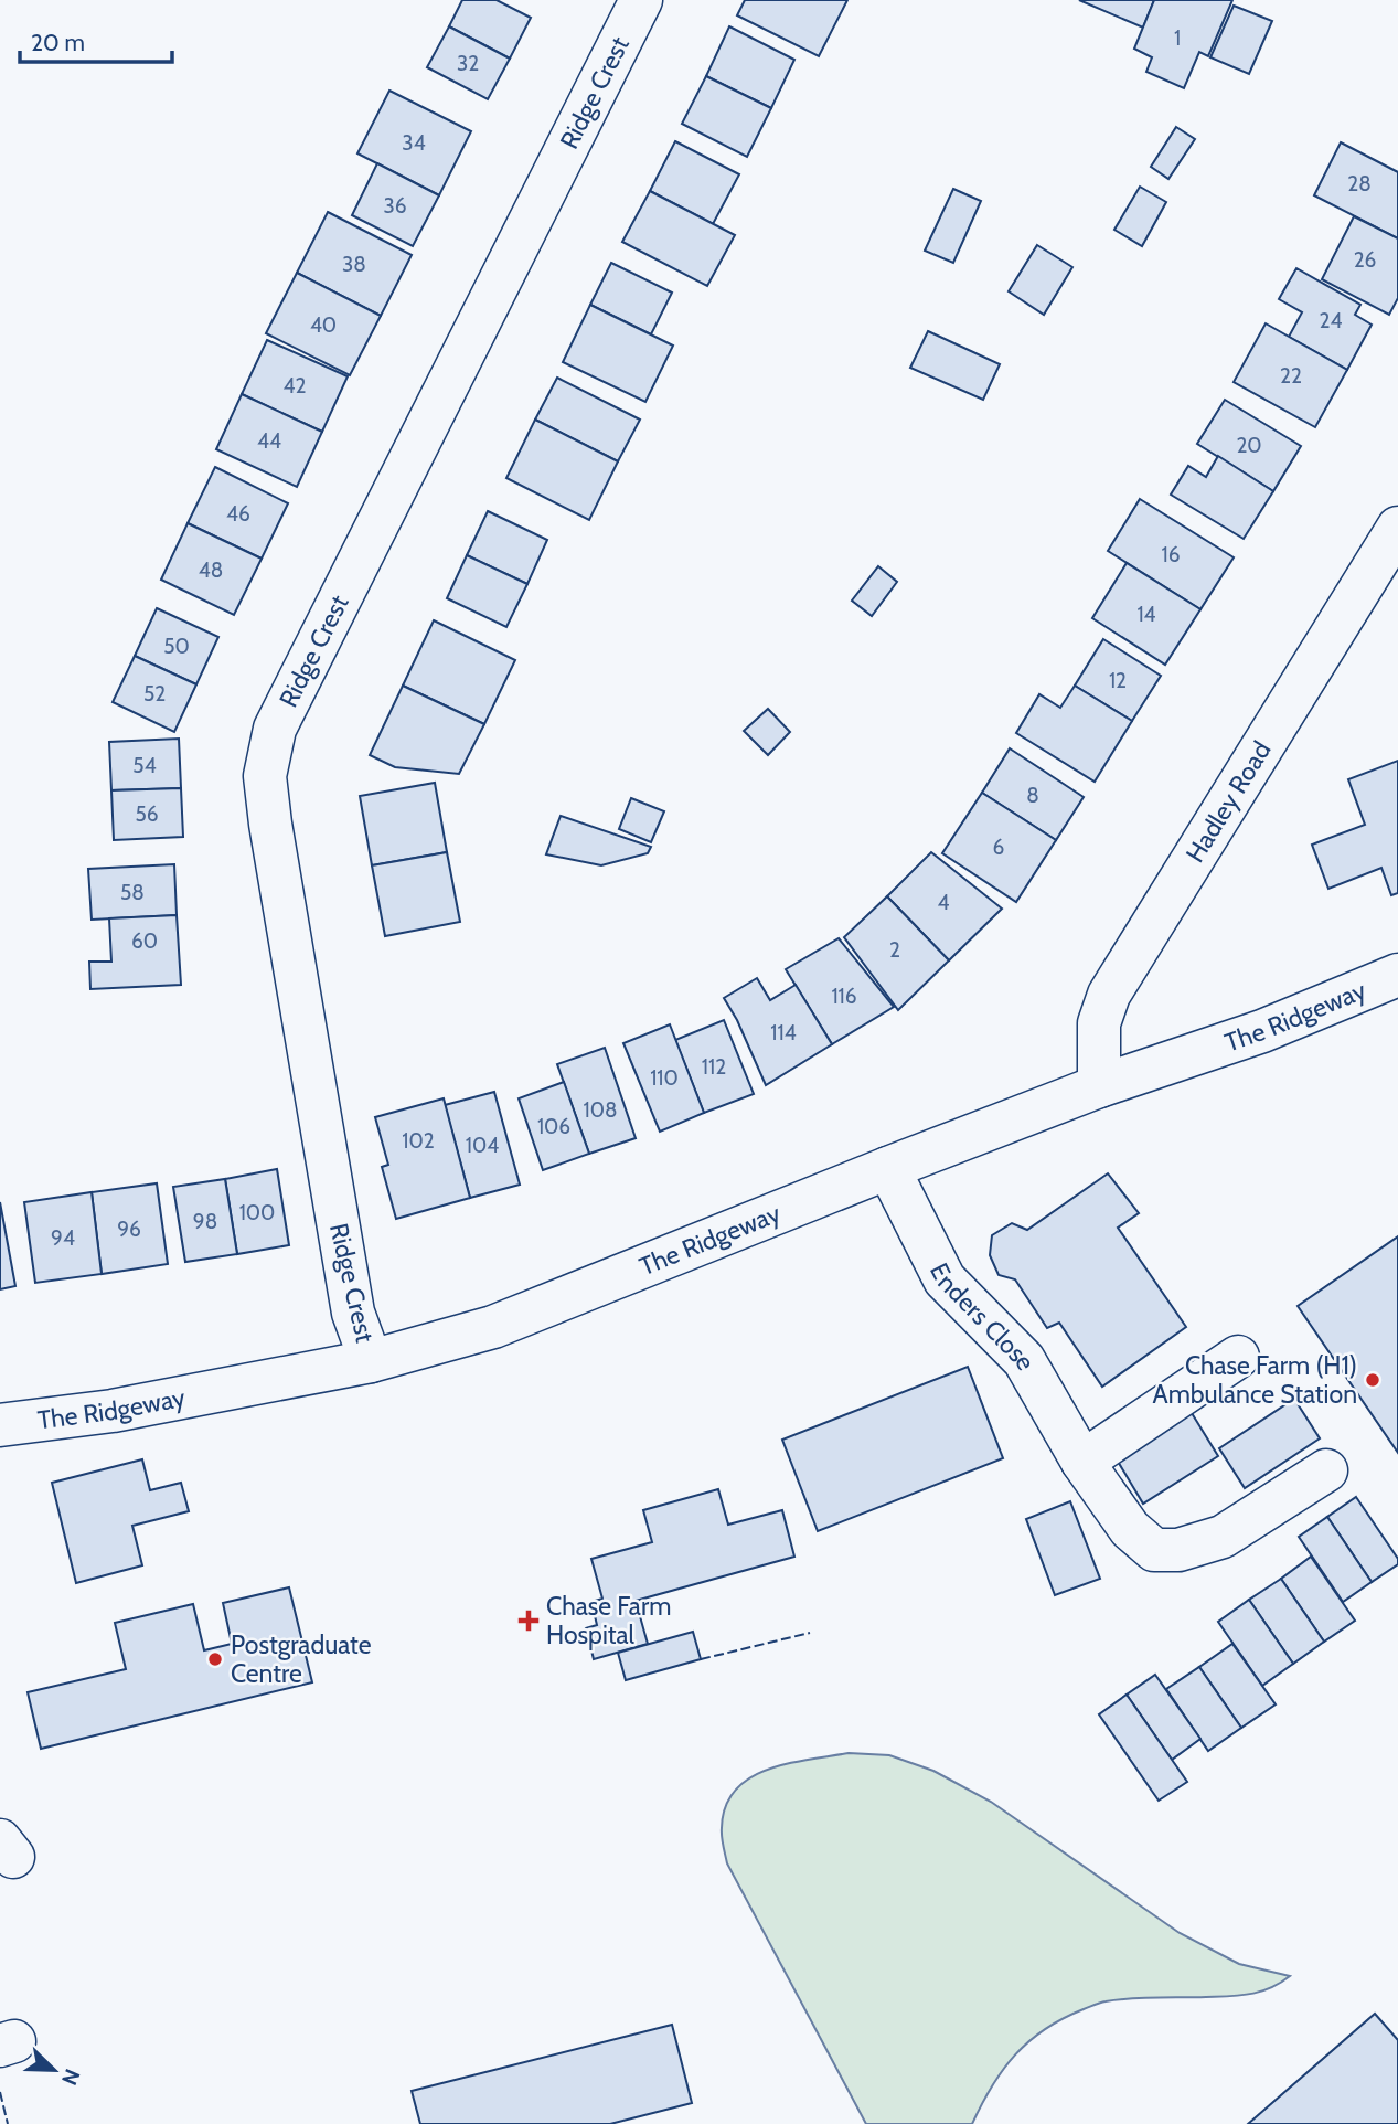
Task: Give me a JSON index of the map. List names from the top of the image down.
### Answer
{
  "streets": {
    "street": [
      "Ridge Crest",
      "Hadley Road",
      "The Ridgeway",
      "Enders Close"
    ]
  },
  "crossings": [
    ["Ridge Crest", "The Ridgeway"],
    ["Hadley Road", "The Ridgeway"],
    ["The Ridgeway", "Enders Close"]
  ],
  "places": {
    "other": ["Chase Farm (H1) Ambulance Station", "Postgraduate Centre"],
    "health": ["Chase Farm Hospital"]
  },
  "house_numbers": [
    "1",
    "32",
    "34",
    "28",
    "36",
    "26",
    "38",
    "24",
    "40",
    "22",
    "42",
    "44",
    "20",
    "46",
    "16",
    "48",
    "14",
    "50",
    "12",
    "52",
    "54",
    "8",
    "56",
    "6",
    "58",
    "4",
    "60",
    "2",
    "116",
    "114",
    "112",
    "110",
    "108",
    "106",
    "102",
    "104",
    "100",
    "98",
    "96",
    "94"
  ],
  "scale_bar": "20 m",
  "north": "bottom right"
}
